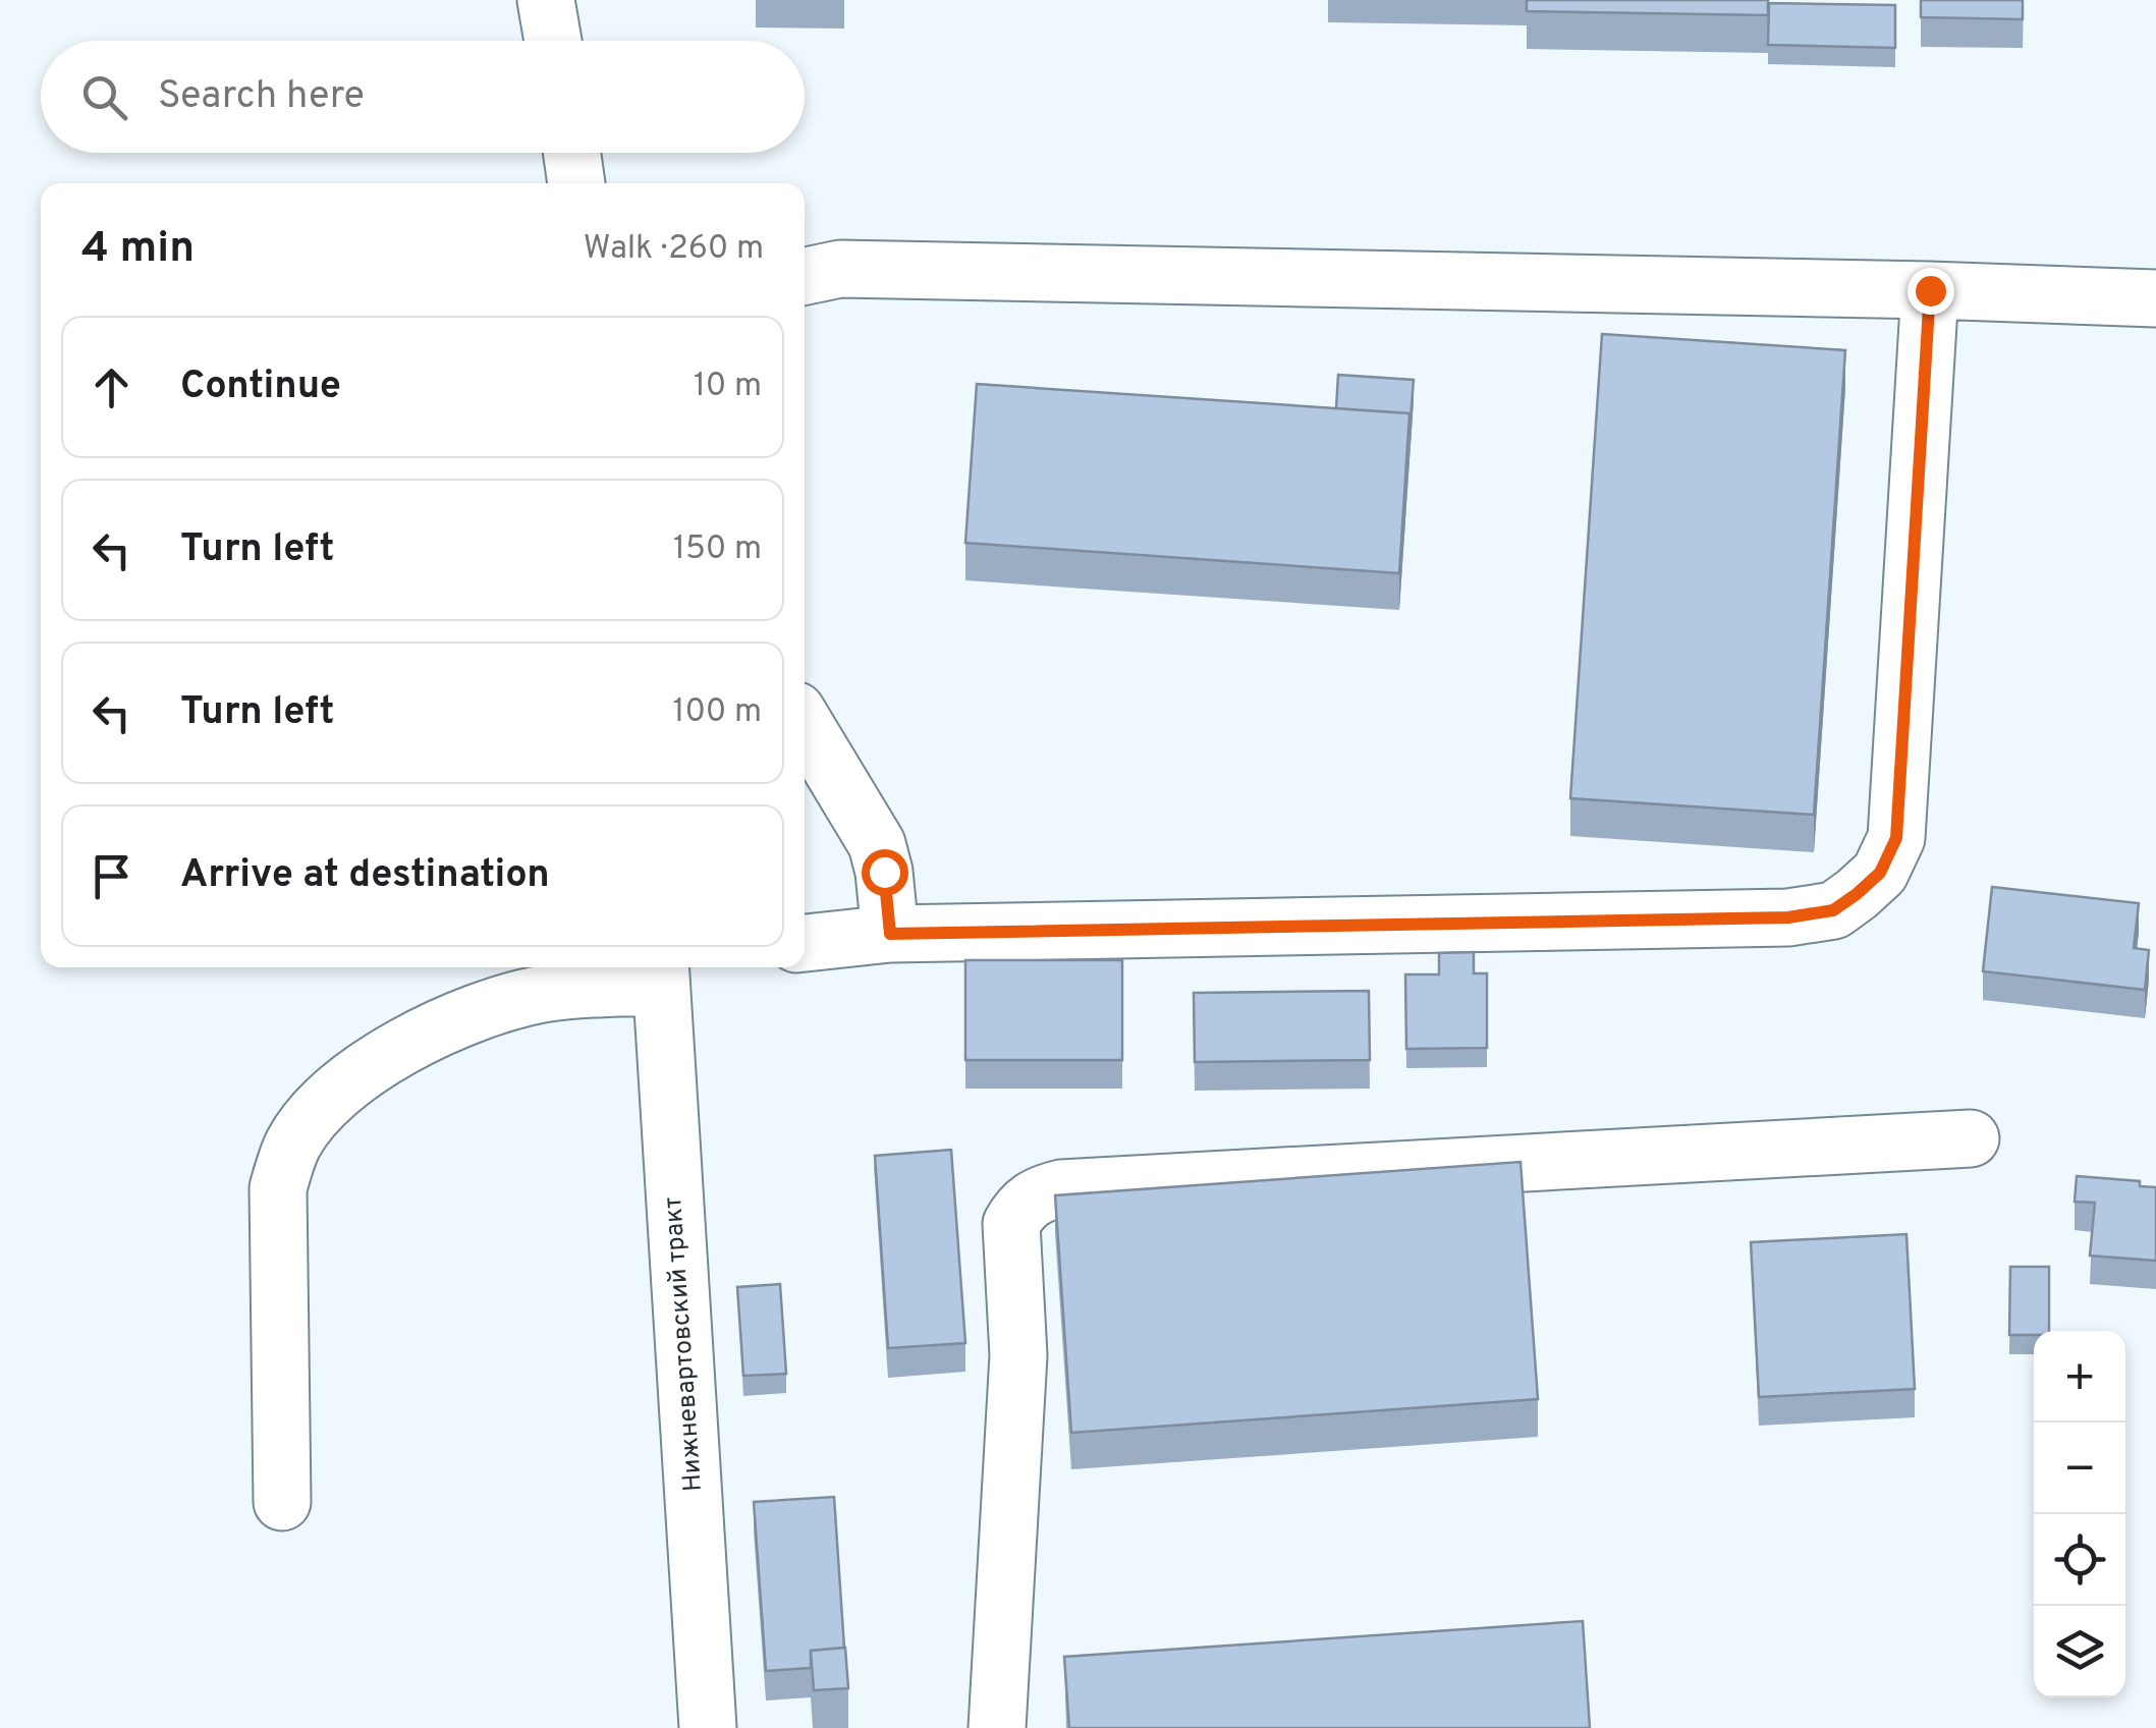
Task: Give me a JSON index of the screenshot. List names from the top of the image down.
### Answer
{
  "streets": {
    "street": ["Нижневартовский тракт"]
  },
  "page": {
    "search": "Search here",
    "heading": ["4 min", "Walk · 260 m"],
    "list": [
      ["Continue", "10 m"],
      ["Turn left", "150 m"],
      ["Turn left", "100 m"],
      "Arrive at destination"
    ],
    "map_buttons": ["+", "−"]
  }
}
